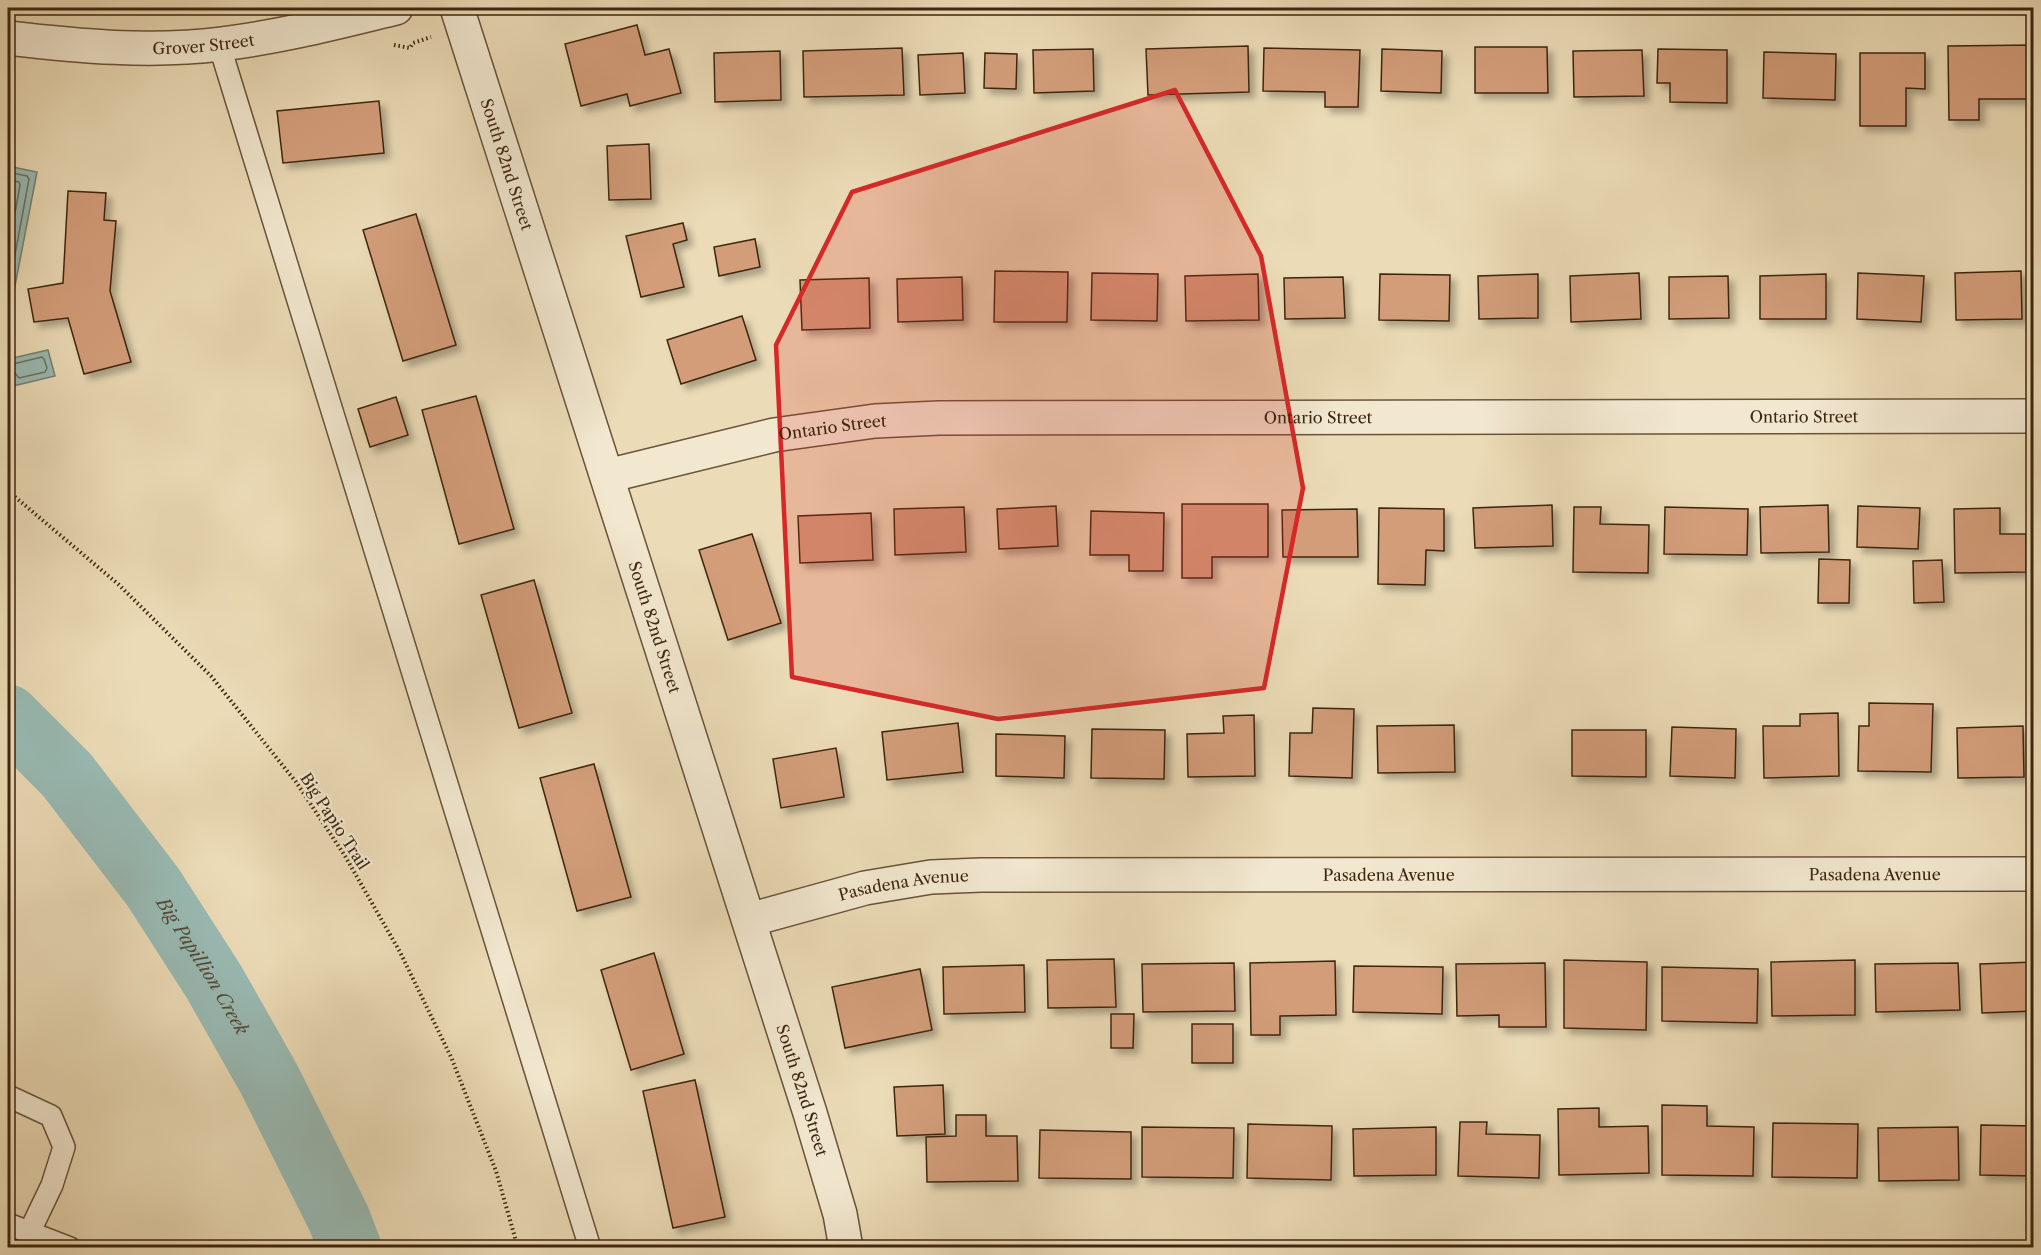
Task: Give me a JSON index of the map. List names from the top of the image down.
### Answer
{
  "streets": {
    "street": [
      "Grover Street",
      "South 82nd Street",
      "Ontario Street",
      "Pasadena Avenue"
    ],
    "path": ["Big Papio Trail"]
  },
  "crossings": [
    ["South 82nd Street", "Ontario Street"],
    ["South 82nd Street", "Pasadena Avenue"]
  ],
  "water": ["Big Papillion Creek"]
}
